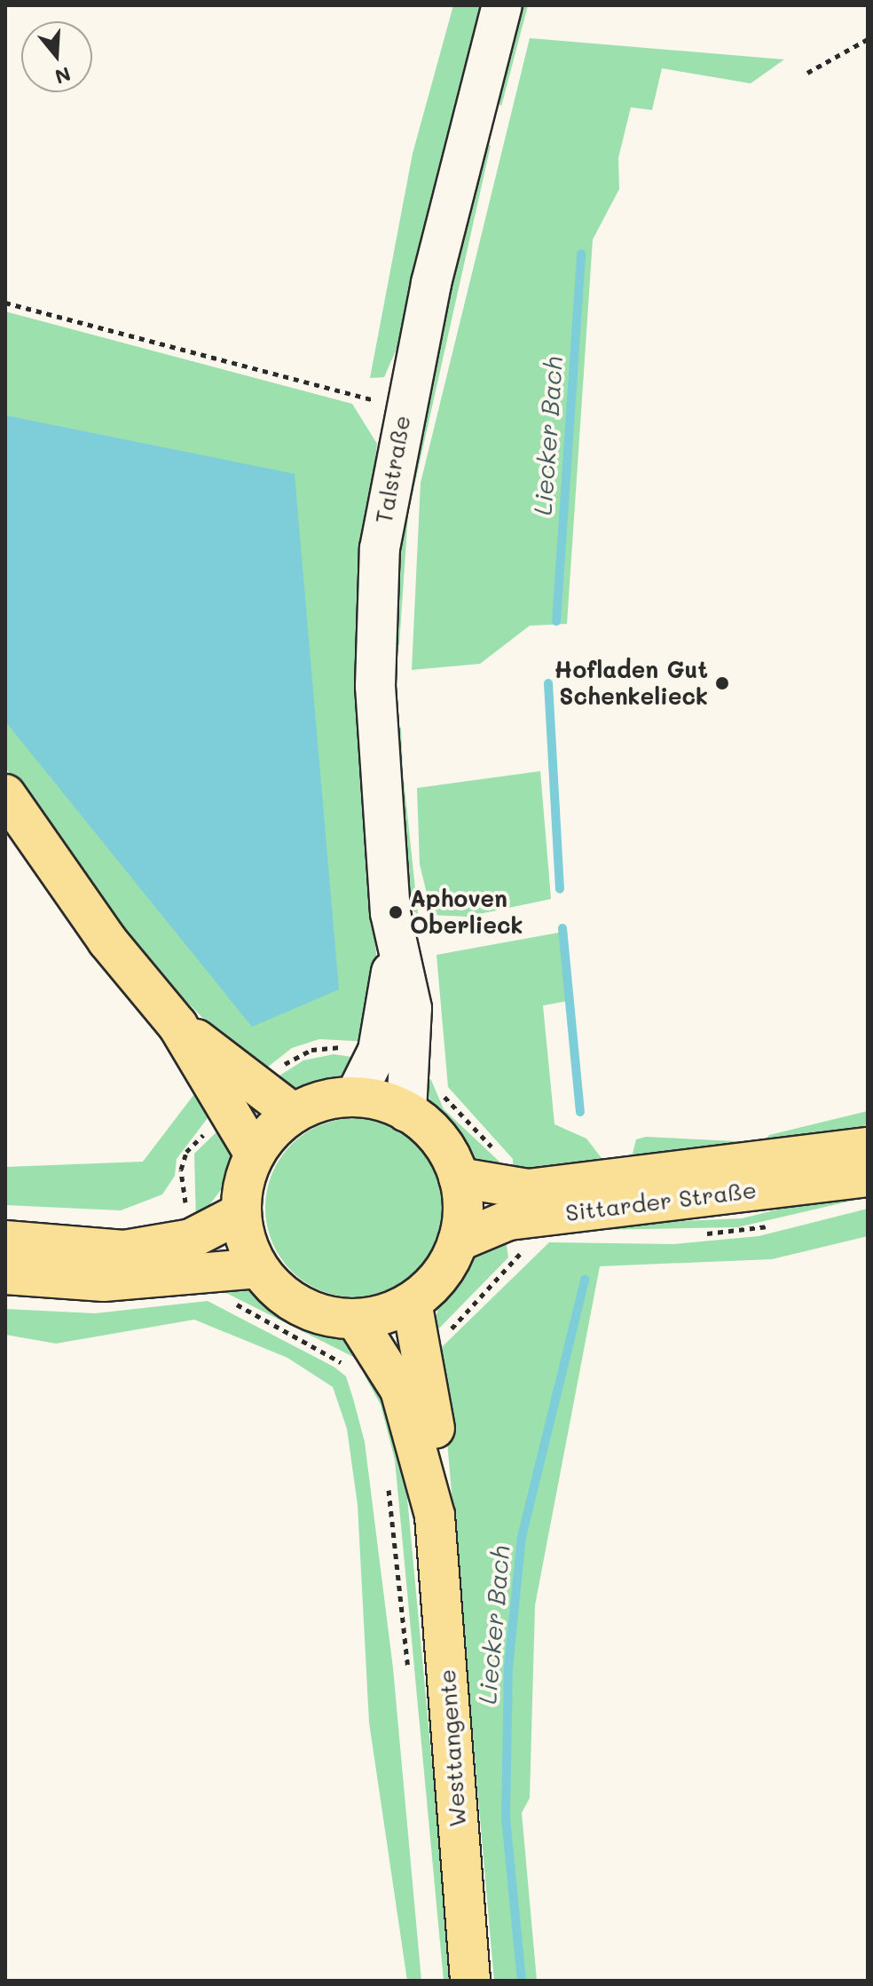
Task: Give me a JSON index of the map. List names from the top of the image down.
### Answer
{
  "streets": {
    "main road": ["Sittarder Straße", "Westtangente"],
    "street": ["Talstraße"]
  },
  "crossings": [
    ["Talstraße", "Sittarder Straße"],
    ["Talstraße", "Westtangente"],
    ["Sittarder Straße", "Westtangente"]
  ],
  "water": ["Liecker Bach"],
  "places": ["Hofladen Gut Schenkelieck", "Aphoven Oberlieck"],
  "north": "bottom"
}
